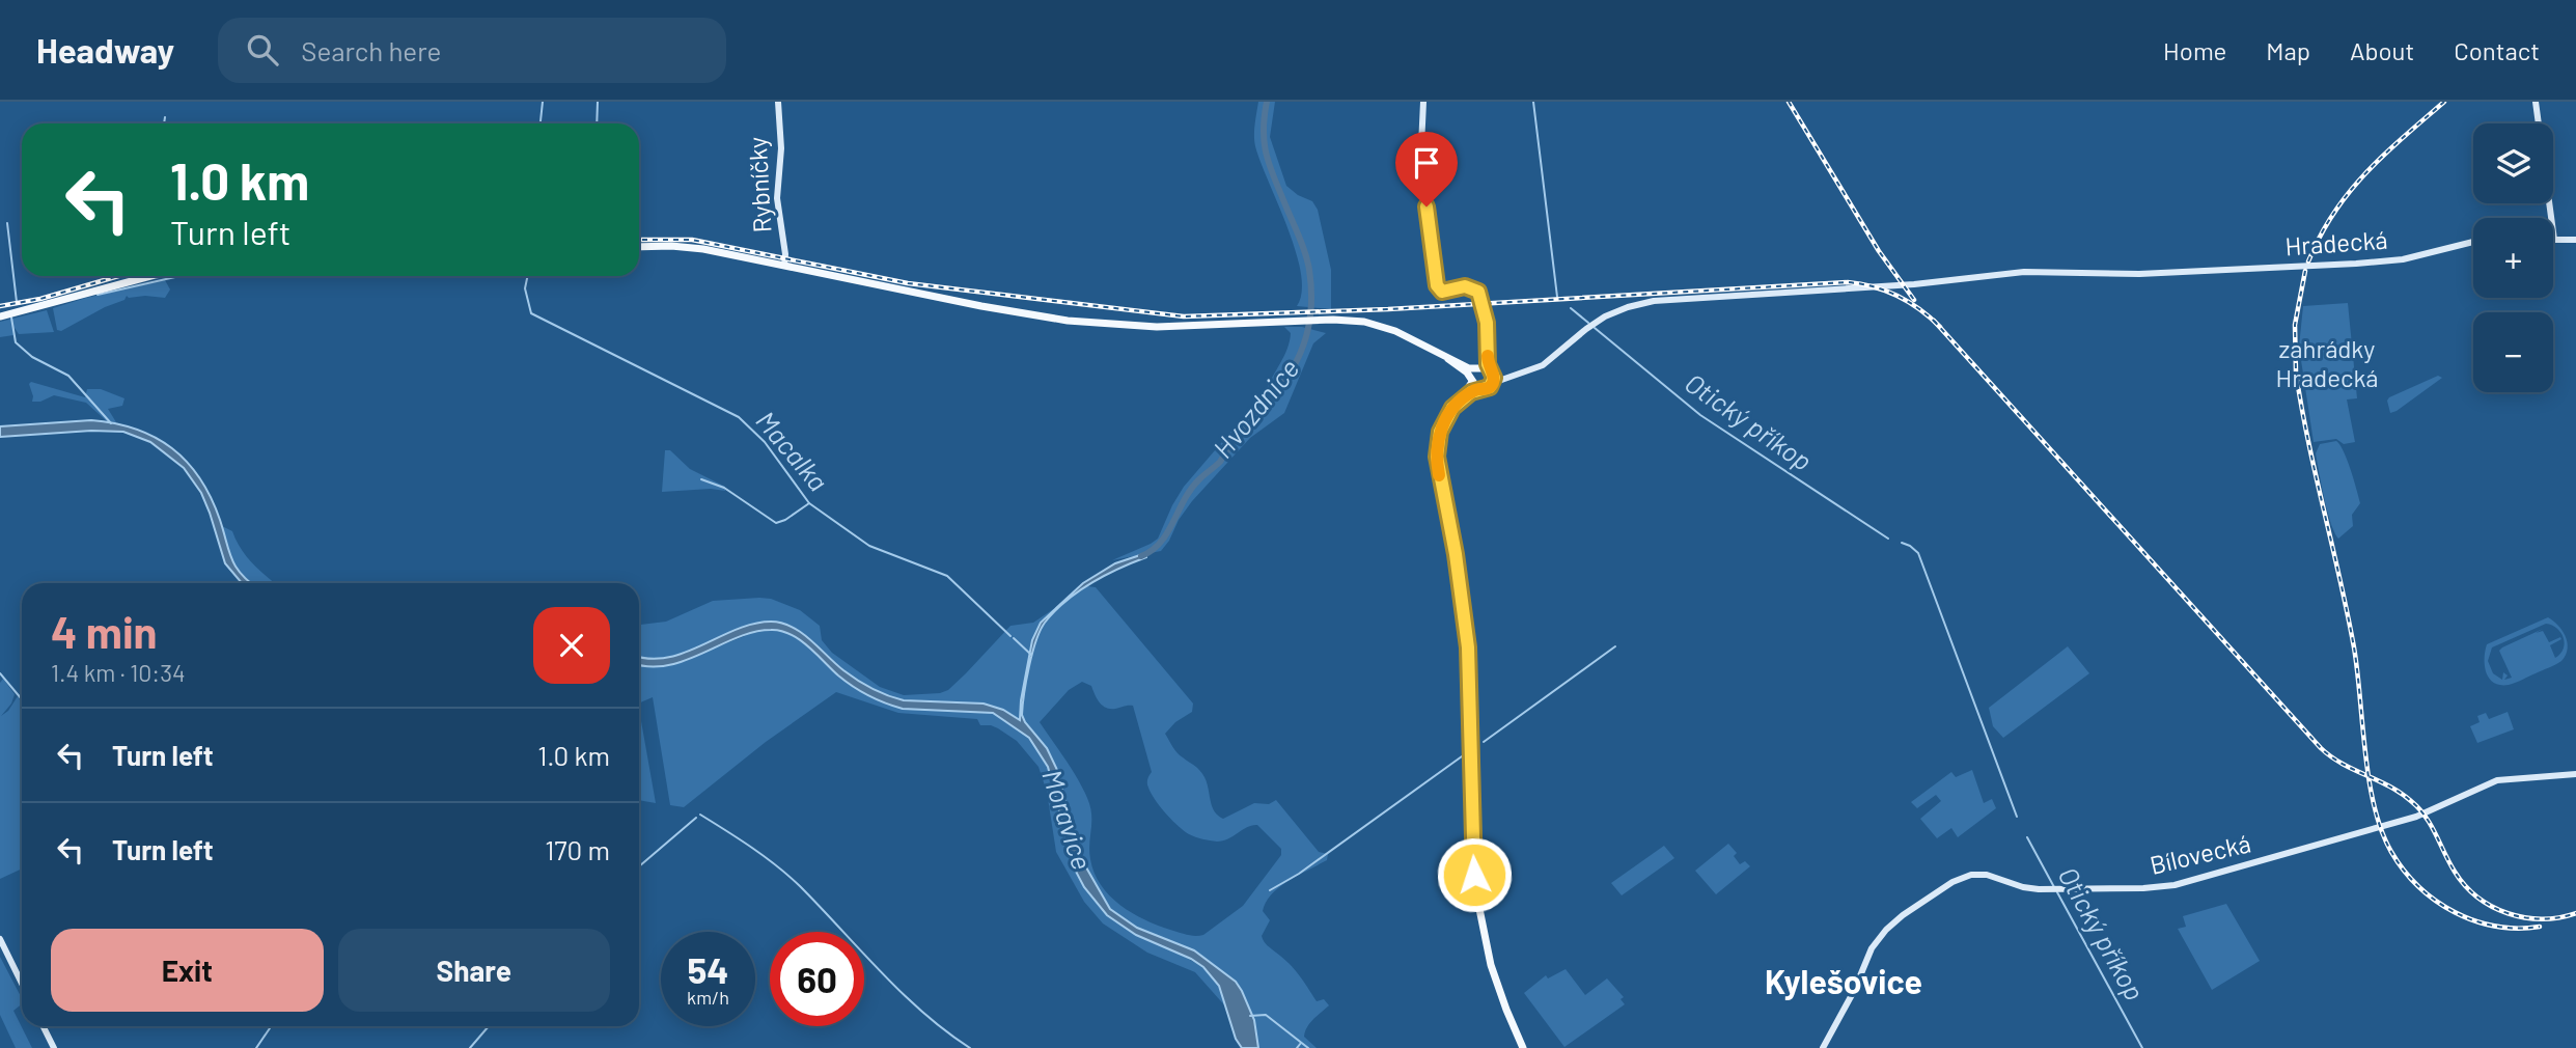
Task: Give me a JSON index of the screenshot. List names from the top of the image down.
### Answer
{
  "streets": {
    "main road": ["Rybníčky", "Hradecká", "Bílovecká"]
  },
  "districts": ["Kylešovice"],
  "water": [
    "Hvozdnice",
    "Otický příkop",
    "Macalka",
    "Moravice"
  ],
  "parks": ["zahrádky Hradecká"],
  "page": {
    "header": "Headway",
    "search": "Search here",
    "nav": [
      "Home",
      "Map",
      "About",
      "Contact"
    ],
    "map_buttons": ["+", "−"],
    "turn": ["1.0 km", "Turn left"],
    "heading": ["4 min", "1.4 km · 10:34"],
    "list": [
      {
        "name": "Turn left",
        "value": "1.0 km"
      },
      {
        "name": "Turn left",
        "value": "170 m"
      }
    ],
    "buttons": ["Exit", "Share"],
    "speed": "54 km/h",
    "limit": "60"
  }
}
